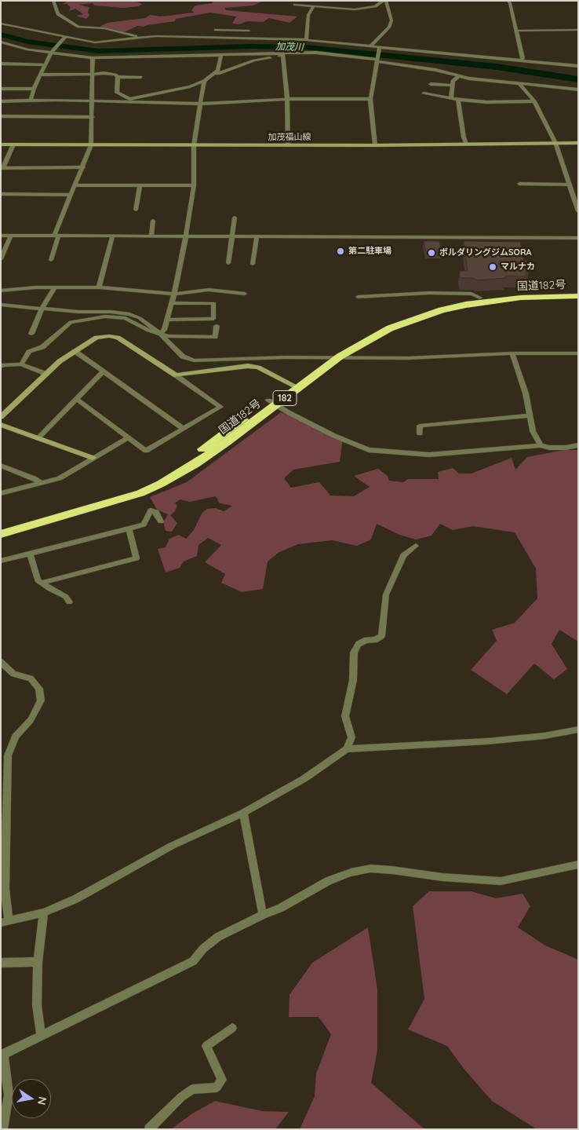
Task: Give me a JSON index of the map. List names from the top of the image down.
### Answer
{
  "streets": {
    "highway": ["国道182号", "182"],
    "main road": ["加茂福山線"]
  },
  "water": ["加茂川"],
  "places": ["第二駐車場", "ボルダリングジムSORA", "マルナカ"],
  "north": "right"
}
